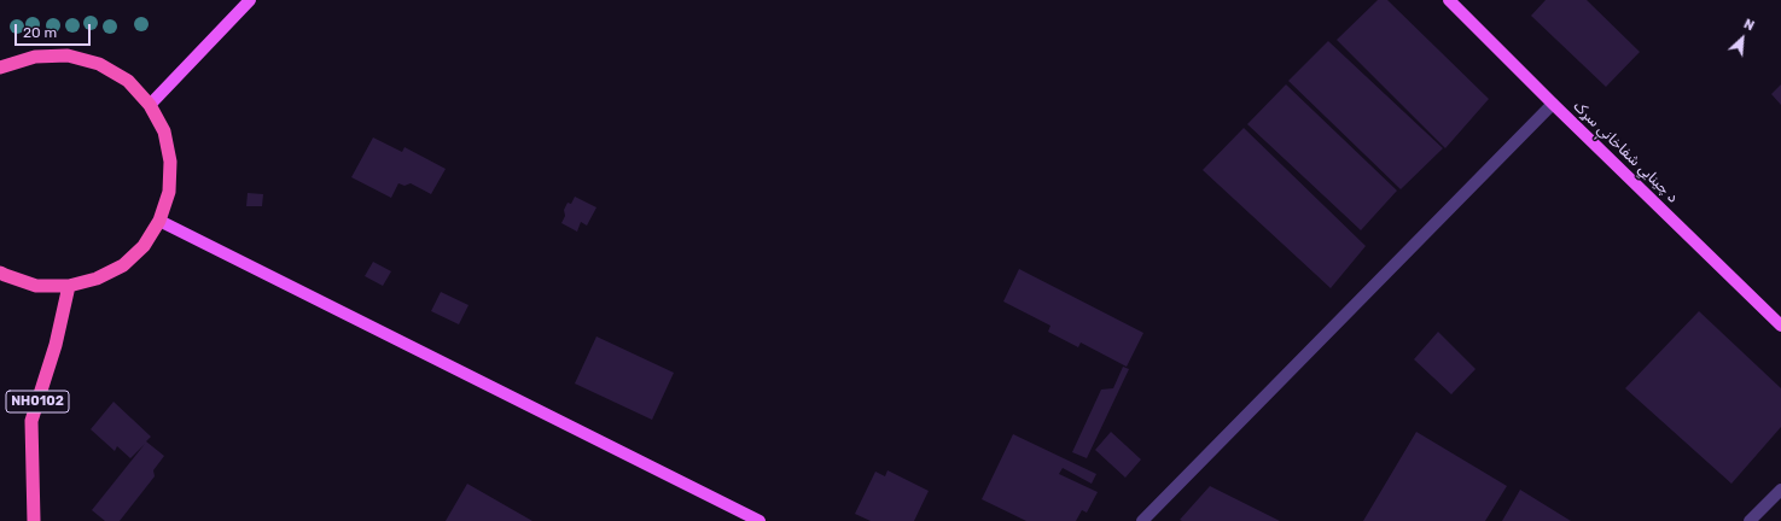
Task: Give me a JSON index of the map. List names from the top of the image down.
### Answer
{
  "streets": {
    "highway": ["NH0102"],
    "main road": ["د چينايي شفاخانې سړک"]
  },
  "scale_bar": "20 m",
  "north": "top right"
}
